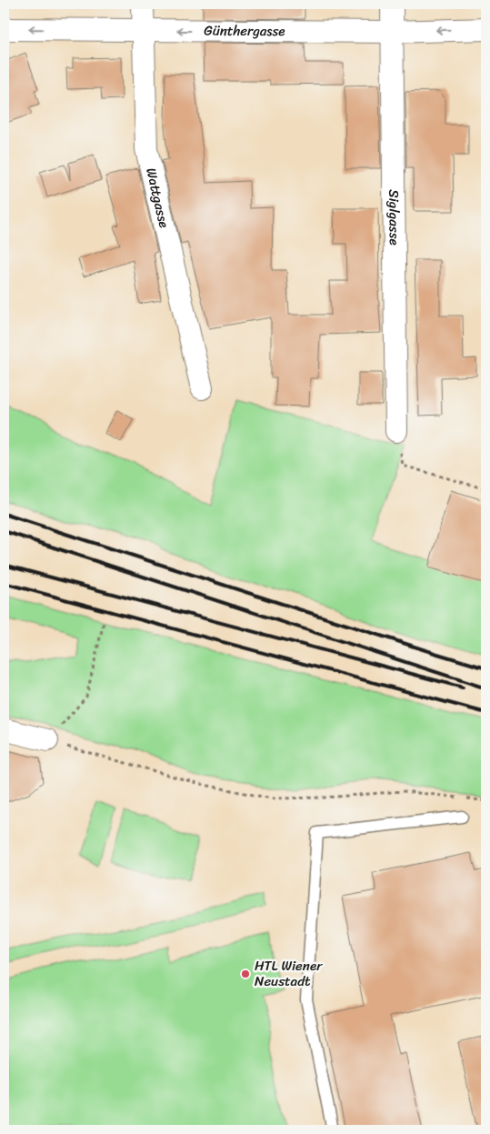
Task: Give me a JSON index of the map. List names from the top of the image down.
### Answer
{
  "streets": {
    "street": ["Günthergasse", "Wattgasse", "Siglgasse"]
  },
  "crossings": [
    ["Günthergasse", "Wattgasse"],
    ["Günthergasse", "Siglgasse"]
  ],
  "one_way": ["Günthergasse"],
  "places": ["HTL Wiener Neustadt"]
}
